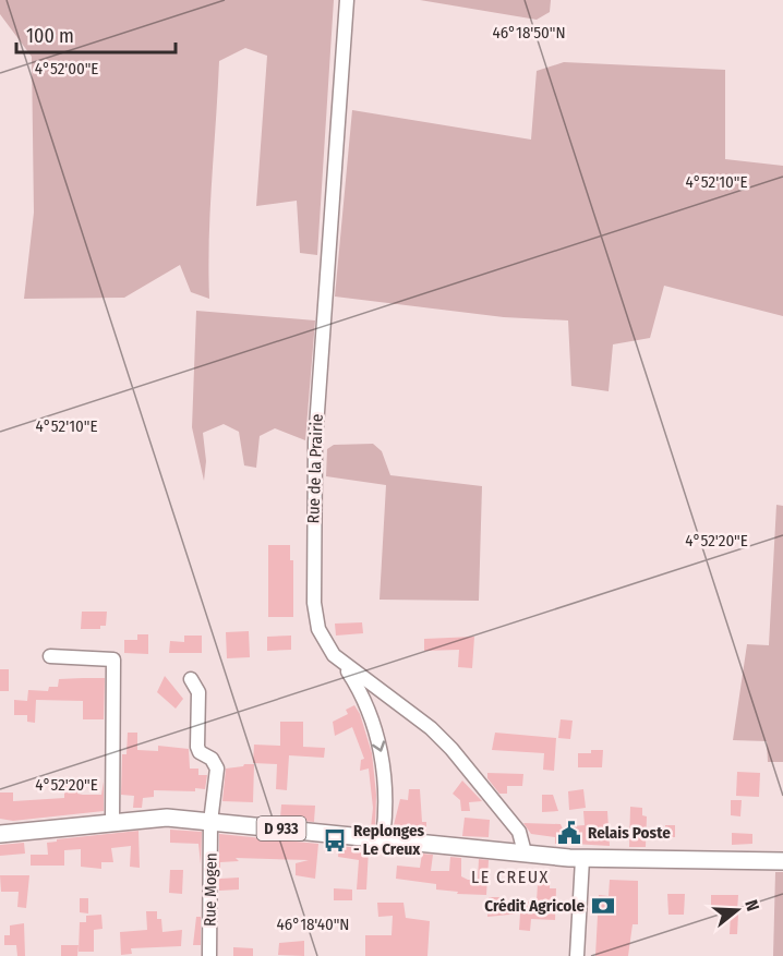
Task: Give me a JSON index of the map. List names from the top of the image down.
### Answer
{
  "streets": {
    "main road": ["D 933"],
    "street": ["Rue de la Prairie", "Rue Mogen"]
  },
  "crossings": [
    ["Rue de la Prairie", "D 933"],
    ["D 933", "Rue Mogen"]
  ],
  "districts": ["LE CREUX"],
  "places": {
    "public building": ["Relais Poste"],
    "bus stop": ["Replonges - Le Creux"],
    "bank": ["Crédit Agricole"]
  },
  "scale_bar": "100 m",
  "north": "right",
  "coordinates": [
    "46°18'50\"N",
    "4°52'00\"E",
    "4°52'10\"E",
    "4°52'20\"E",
    "46°18'40\"N"
  ]
}
